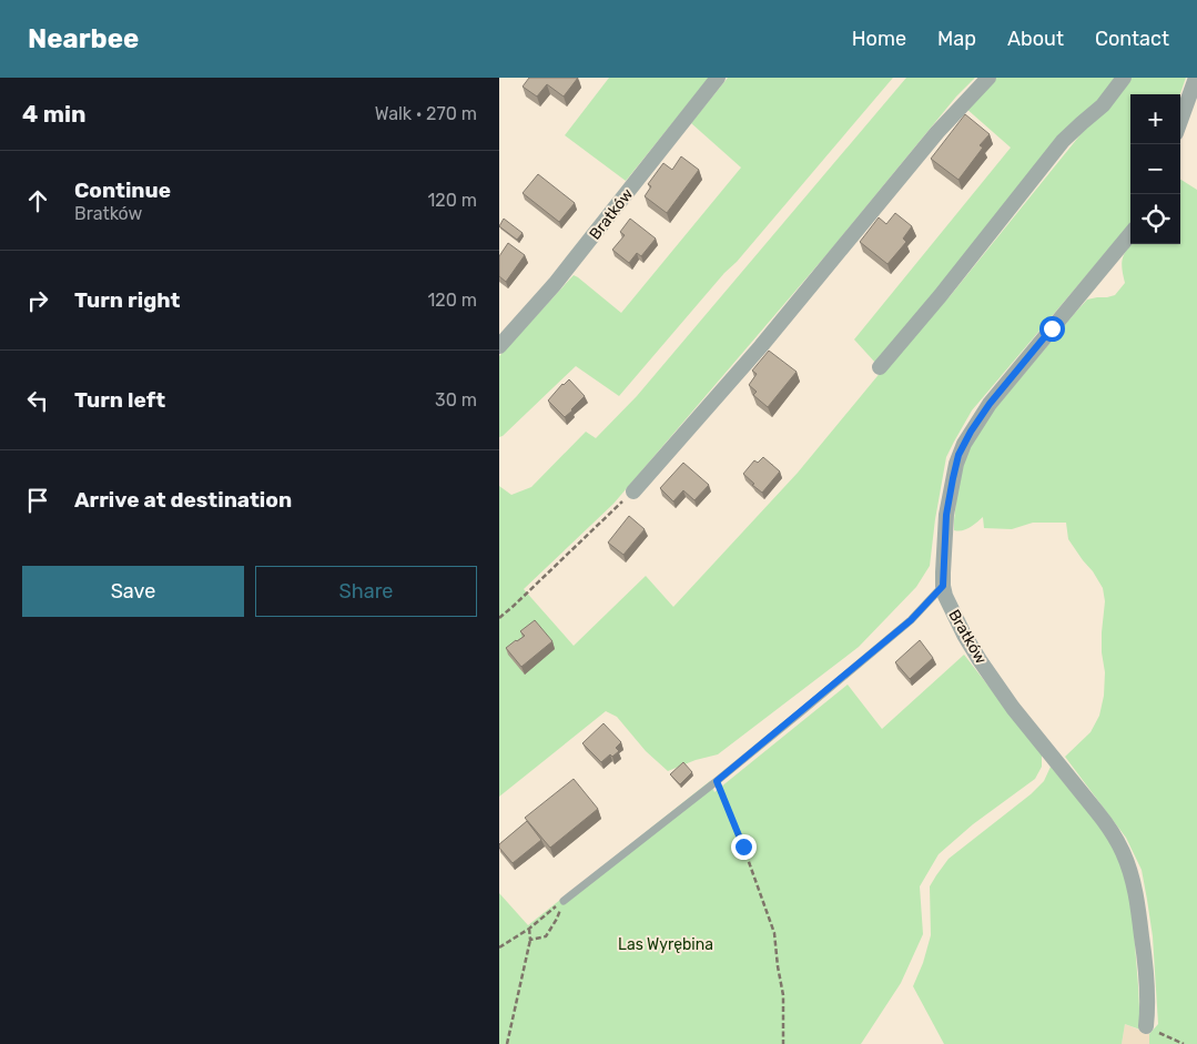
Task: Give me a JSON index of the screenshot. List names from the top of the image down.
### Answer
{
  "streets": {
    "street": ["Bratków"]
  },
  "parks": ["Las Wyrębina"],
  "page": {
    "header": "Nearbee",
    "nav": [
      "Home",
      "Map",
      "About",
      "Contact"
    ],
    "heading": ["4 min", "Walk · 270 m"],
    "map_buttons": ["+", "−"],
    "list": [
      ["Continue", "Bratków", "120 m"],
      ["Turn right", "120 m"],
      ["Turn left", "30 m"],
      "Arrive at destination"
    ],
    "buttons": ["Save", "Share"]
  }
}
